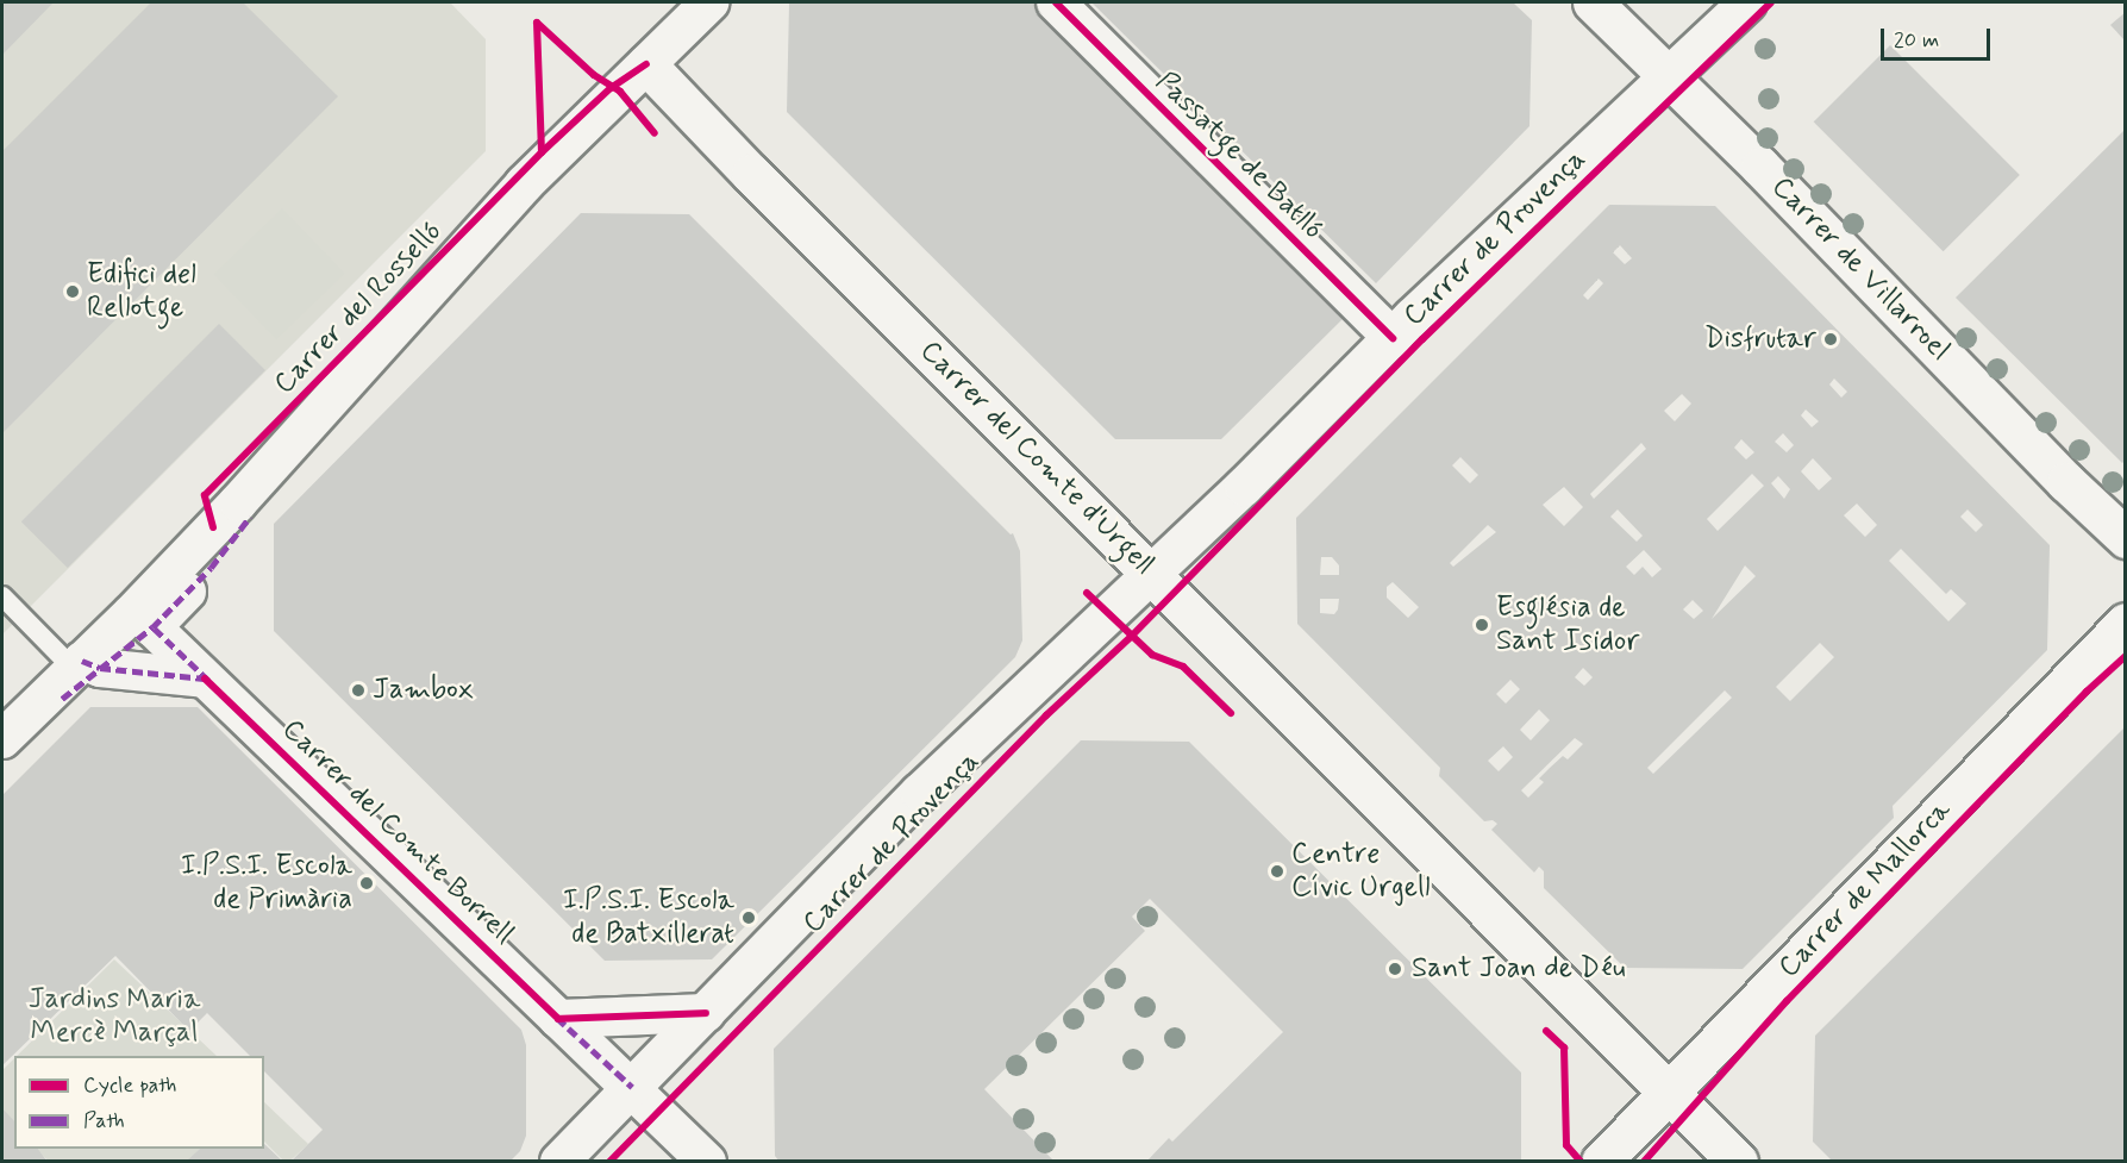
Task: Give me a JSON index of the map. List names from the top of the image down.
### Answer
{
  "streets": {
    "main road": ["Carrer de Villarroel", "Carrer del Comte d'Urgell", "Carrer de Mallorca"],
    "street": [
      "Passatge de Batlló",
      "Carrer de Provença",
      "Carrer del Rosselló",
      "Carrer del Comte Borrell"
    ]
  },
  "crossings": [
    ["Passatge de Batlló", "Carrer de Provença"],
    ["Carrer de Provença", "Carrer de Villarroel"],
    ["Carrer de Provença", "Carrer del Comte d'Urgell"],
    ["Carrer de Provença", "Carrer del Comte Borrell"],
    ["Carrer del Rosselló", "Carrer del Comte d'Urgell"],
    ["Carrer del Comte d'Urgell", "Carrer de Mallorca"]
  ],
  "parks": ["Jardins Maria Mercè Marçal"],
  "places": [
    "Edifici del Rellotge",
    "Disfrutar",
    "Església de Sant Isidor",
    "Jambox",
    "Centre Cívic Urgell",
    "I.P.S.I. Escola de Primària",
    "I.P.S.I. Escola de Batxillerat",
    "Sant Joan de Déu"
  ],
  "legend": ["Cycle path", "Path"],
  "scale_bar": "20 m"
}
